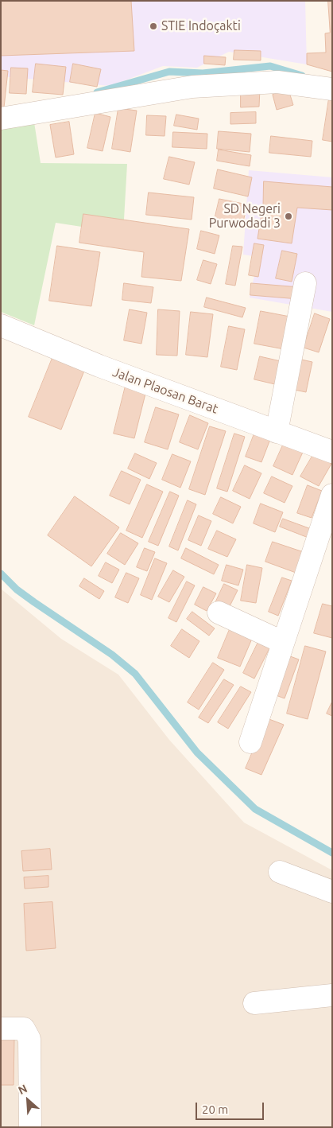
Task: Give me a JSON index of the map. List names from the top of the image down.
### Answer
{
  "streets": {
    "street": ["Jalan Plaosan Barat"]
  },
  "places": ["STIE Indoçakti", "SD Negeri Purwodadi 3"],
  "scale_bar": "20 m",
  "north": "top left"
}
